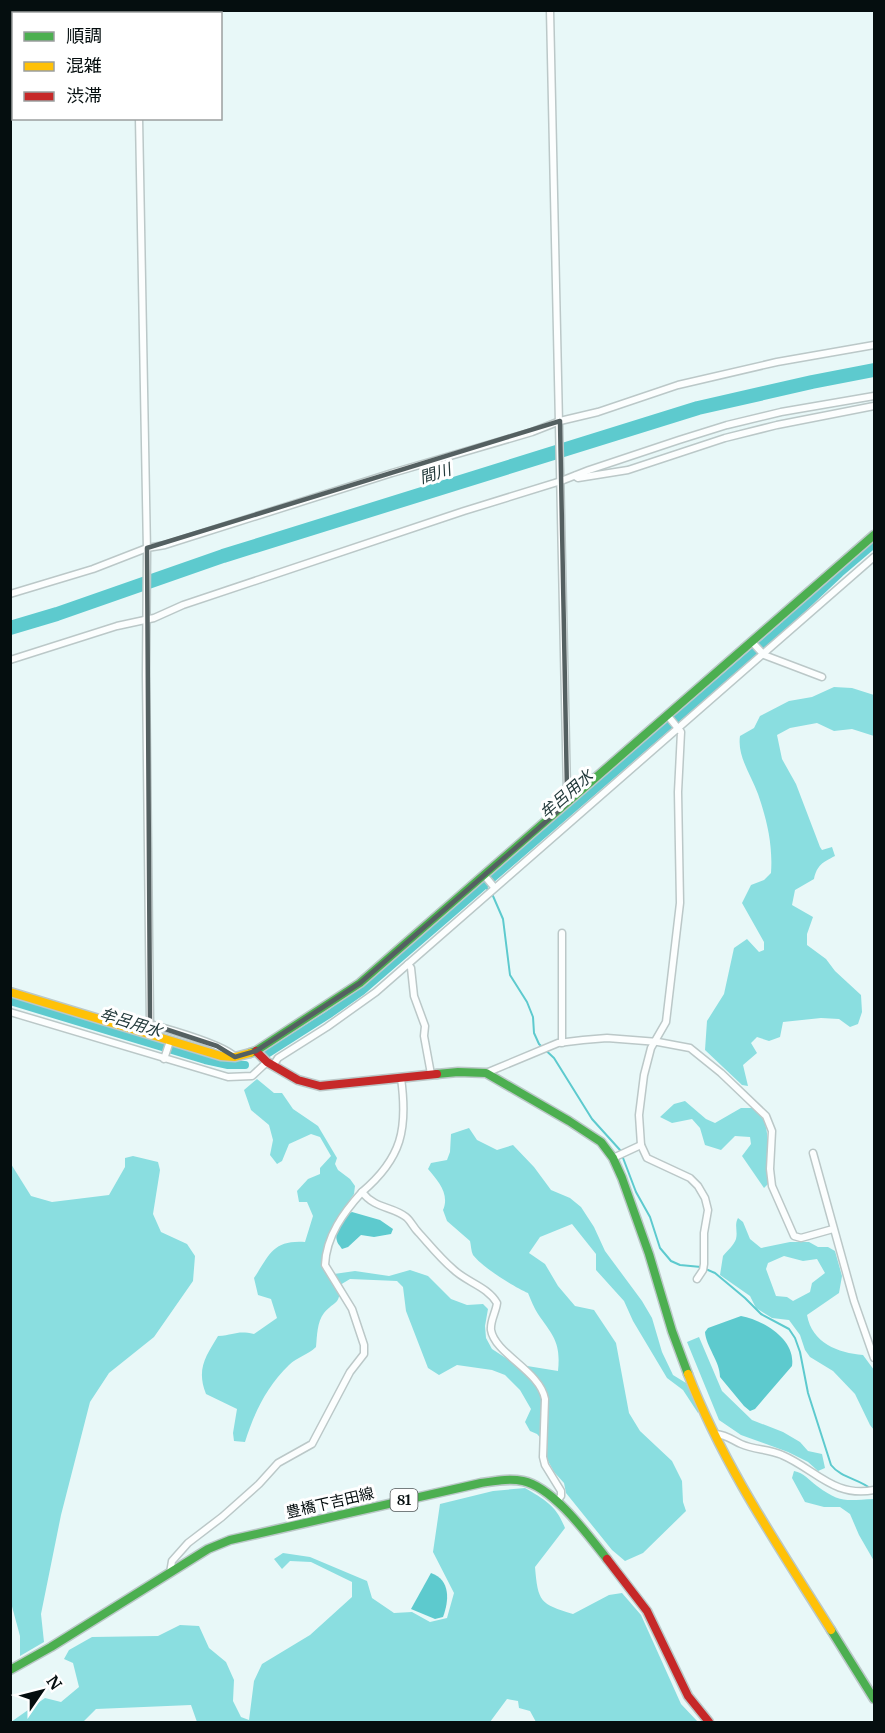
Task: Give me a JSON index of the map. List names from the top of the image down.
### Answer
{
  "streets": {
    "street": ["81", "豊橋下吉田線"]
  },
  "water": ["間川", "牟呂用水"],
  "legend": ["順調", "混雑", "渋滞"],
  "north": "top right"
}
